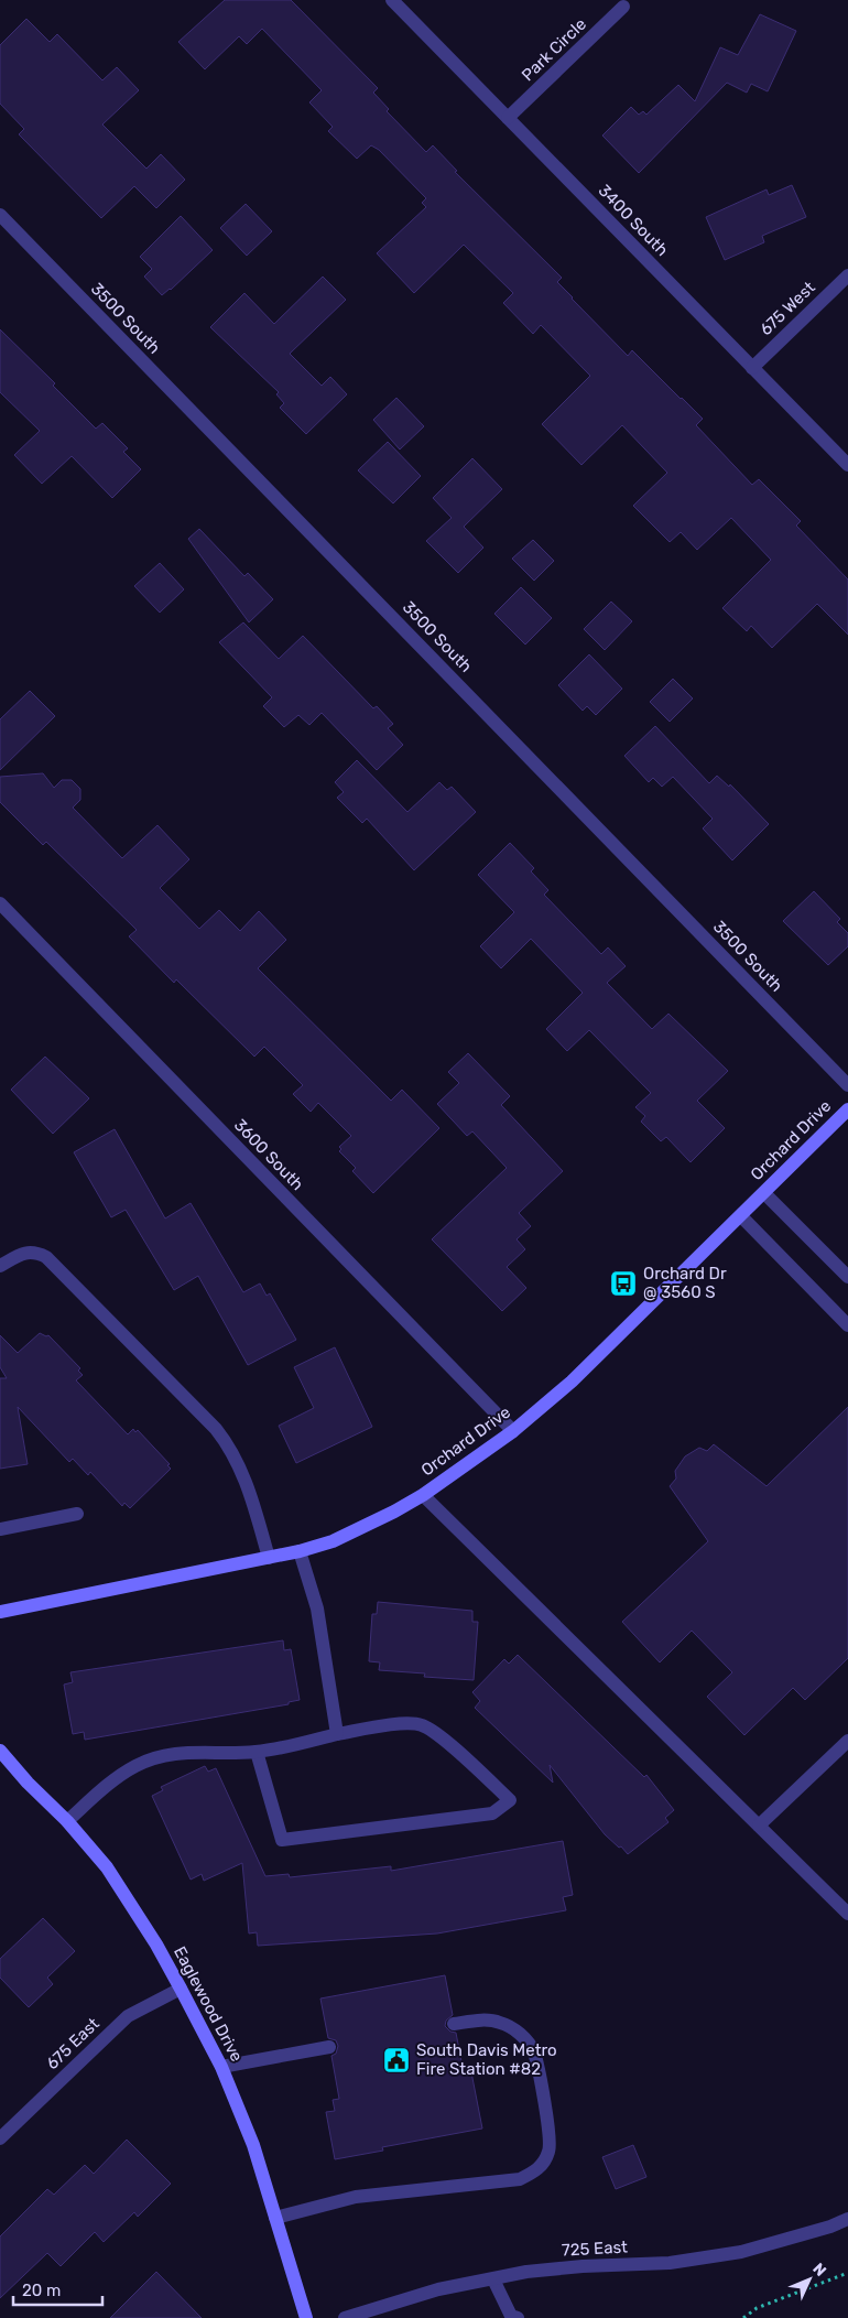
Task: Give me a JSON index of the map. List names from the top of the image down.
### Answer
{
  "streets": {
    "main road": ["Orchard Drive", "Eaglewood Drive"],
    "street": [
      "Park Circle",
      "3400 South",
      "675 West",
      "3500 South",
      "3600 South",
      "675 East",
      "725 East"
    ]
  },
  "crossings": [
    ["Park Circle", "3400 South"],
    ["3400 South", "675 West"],
    ["Orchard Drive", "3600 South"],
    ["Eaglewood Drive", "675 East"]
  ],
  "places": {
    "bus stop": ["Orchard Dr @ 3560 S"],
    "public building": ["South Davis Metro Fire Station #82"]
  },
  "scale_bar": "20 m",
  "north": "top right"
}
